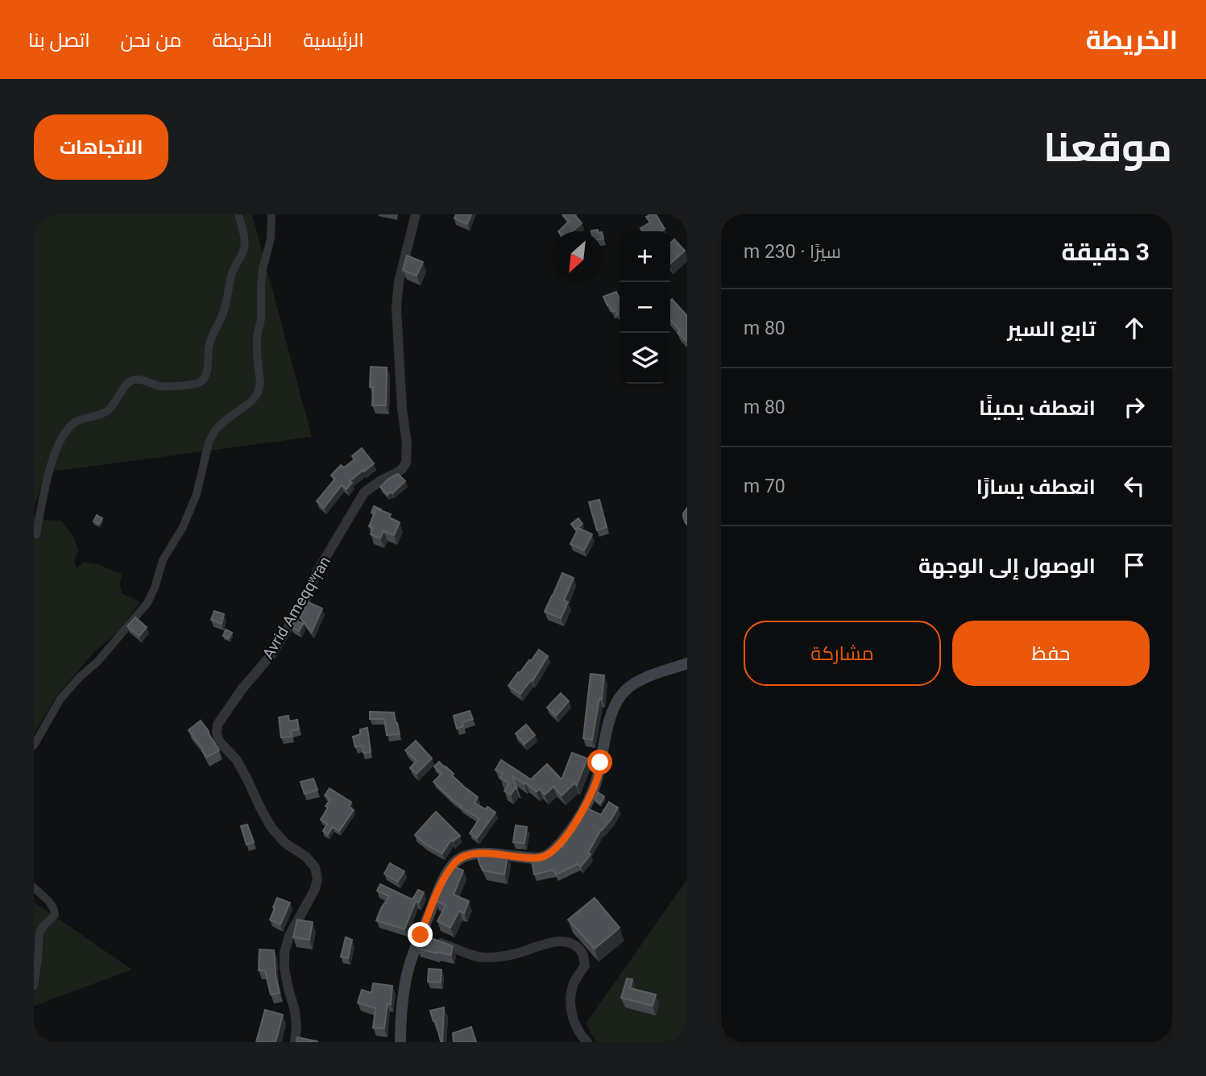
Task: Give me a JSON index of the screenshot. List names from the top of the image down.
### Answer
{
  "streets": {
    "street": ["Avrid Ameqqʷṛan"]
  },
  "north": "bottom left",
  "page": {
    "header": "الخريطة",
    "nav": [
      "الرئيسية",
      "الخريطة",
      "من نحن",
      "اتصل بنا"
    ],
    "title": "موقعنا",
    "buttons": [
      "الاتجاهات",
      ["حفظ", "مشاركة"]
    ],
    "heading": ["3 دقيقة", "سيرًا · 230 m"],
    "map_buttons": ["+", "−"],
    "list": [
      ["تابع السير", "80 m"],
      ["انعطف يمينًا", "80 m"],
      ["انعطف يسارًا", "70 m"],
      "الوصول إلى الوجهة"
    ]
  }
}
